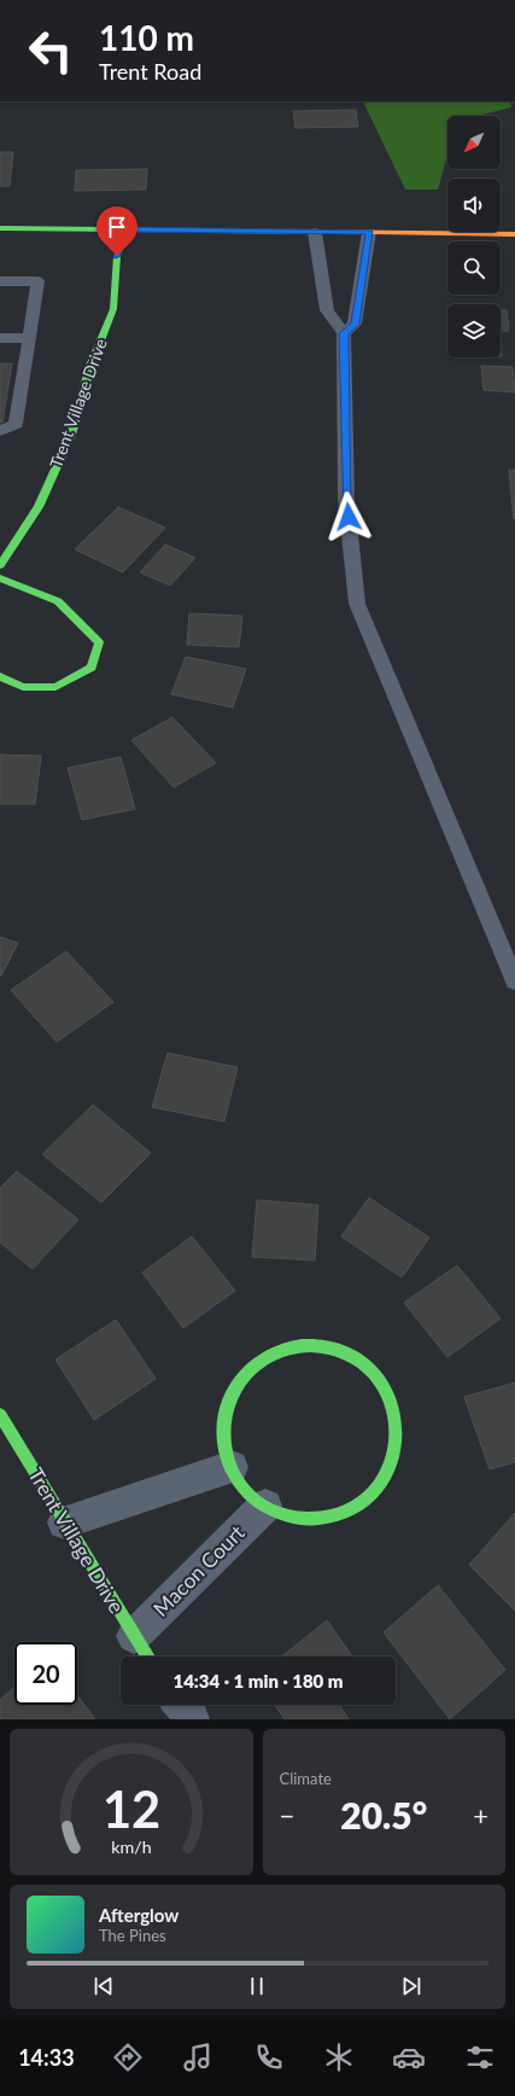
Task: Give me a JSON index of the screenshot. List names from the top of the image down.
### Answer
{
  "streets": {
    "street": ["Trent Village Drive", "Macon Court"]
  },
  "crossings": [
    ["Trent Village Drive", "Macon Court"]
  ],
  "north": "bottom left",
  "page": {
    "turn": ["110 m", "Trent Road"],
    "limit": "20",
    "trip": "14:34 · 1 min · 180 m",
    "tile": "Climate",
    "heat": ["−", "20.5°", "+"],
    "song": ["Afterglow", "The Pines"],
    "tabs": "14:33",
    "gauge": ["12", "km/h"]
  }
}
